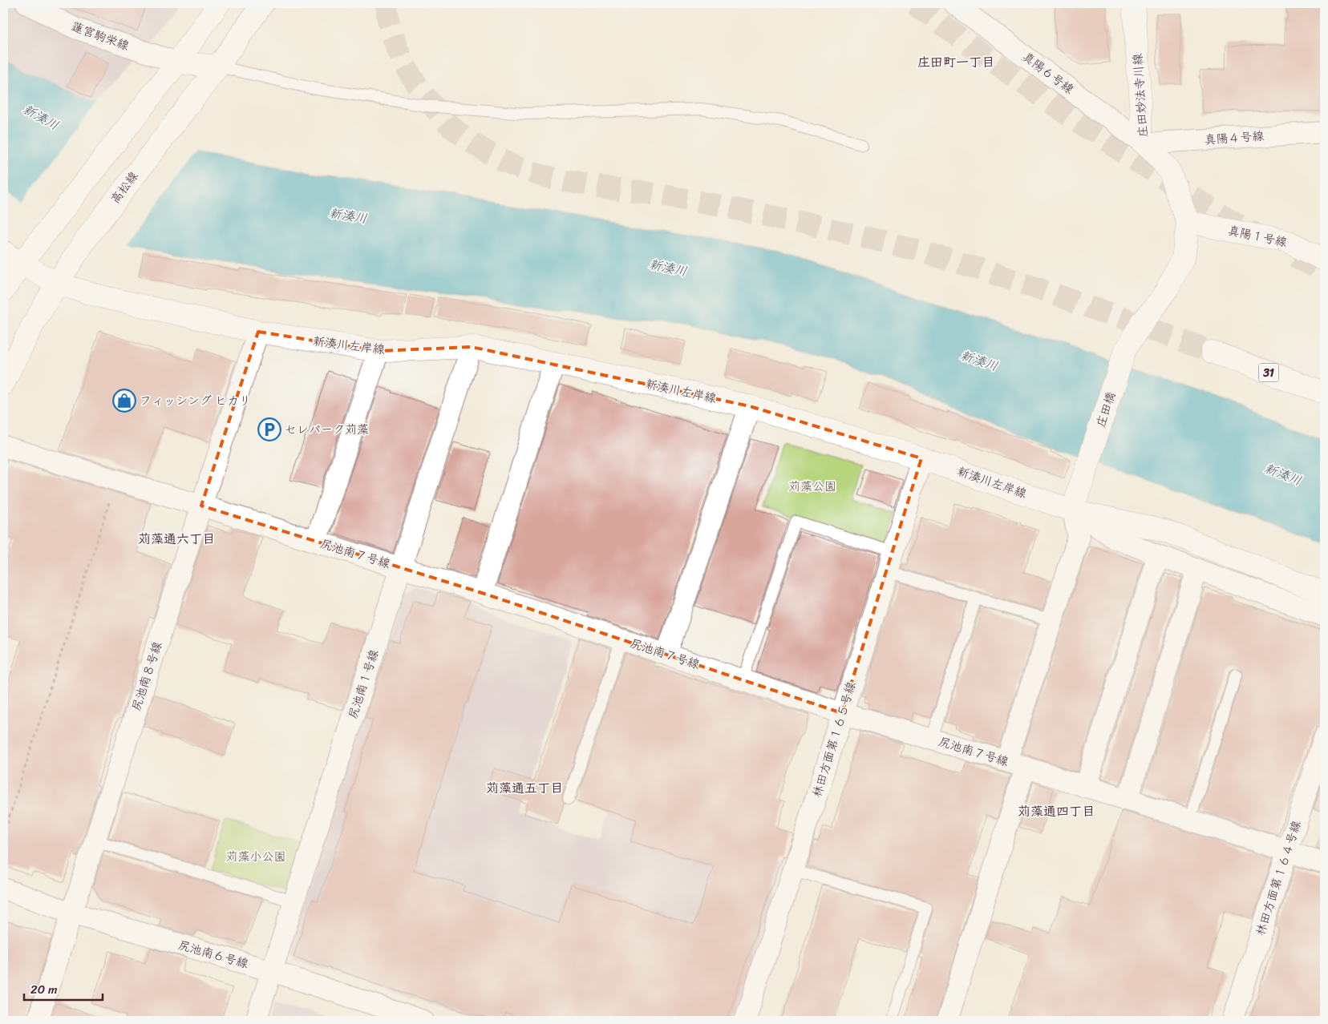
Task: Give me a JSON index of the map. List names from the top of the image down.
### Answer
{
  "streets": {
    "main road": [
      "庄田妙法寺川線",
      "高松線",
      "真陽１号線",
      "新湊川左岸線",
      "31",
      "庄田橋"
    ],
    "street": [
      "蓮宮駒栄線",
      "真陽６号線",
      "真陽４号線",
      "尻池南７号線",
      "尻池南８号線",
      "尻池南１号線",
      "林田方面第１６５号線",
      "林田方面第１６４号線",
      "尻池南６号線"
    ]
  },
  "crossings": [
    ["真陽６号線", "庄田妙法寺川線"],
    ["真陽６号線", "真陽４号線"],
    ["庄田妙法寺川線", "真陽４号線"],
    ["庄田妙法寺川線", "真陽１号線"],
    ["庄田妙法寺川線", "庄田橋"],
    ["高松線", "新湊川左岸線"],
    ["新湊川左岸線", "庄田橋"],
    ["新湊川左岸線", "尻池南８号線"],
    ["新湊川左岸線", "尻池南１号線"],
    ["新湊川左岸線", "林田方面第１６５号線"],
    ["尻池南７号線", "尻池南８号線"],
    ["尻池南７号線", "尻池南１号線"],
    ["尻池南７号線", "林田方面第１６５号線"],
    ["尻池南７号線", "林田方面第１６４号線"],
    ["尻池南８号線", "尻池南６号線"],
    ["尻池南１号線", "尻池南６号線"]
  ],
  "districts": [
    "庄田町一丁目",
    "苅藻通六丁目",
    "苅藻通五丁目",
    "苅藻通四丁目"
  ],
  "water": ["新湊川"],
  "parks": ["苅藻公園", "苅藻小公園"],
  "places": {
    "shop": ["フィッシング ヒカリ"],
    "parking": ["セレパーク苅藻"]
  },
  "scale_bar": "20 m"
}
